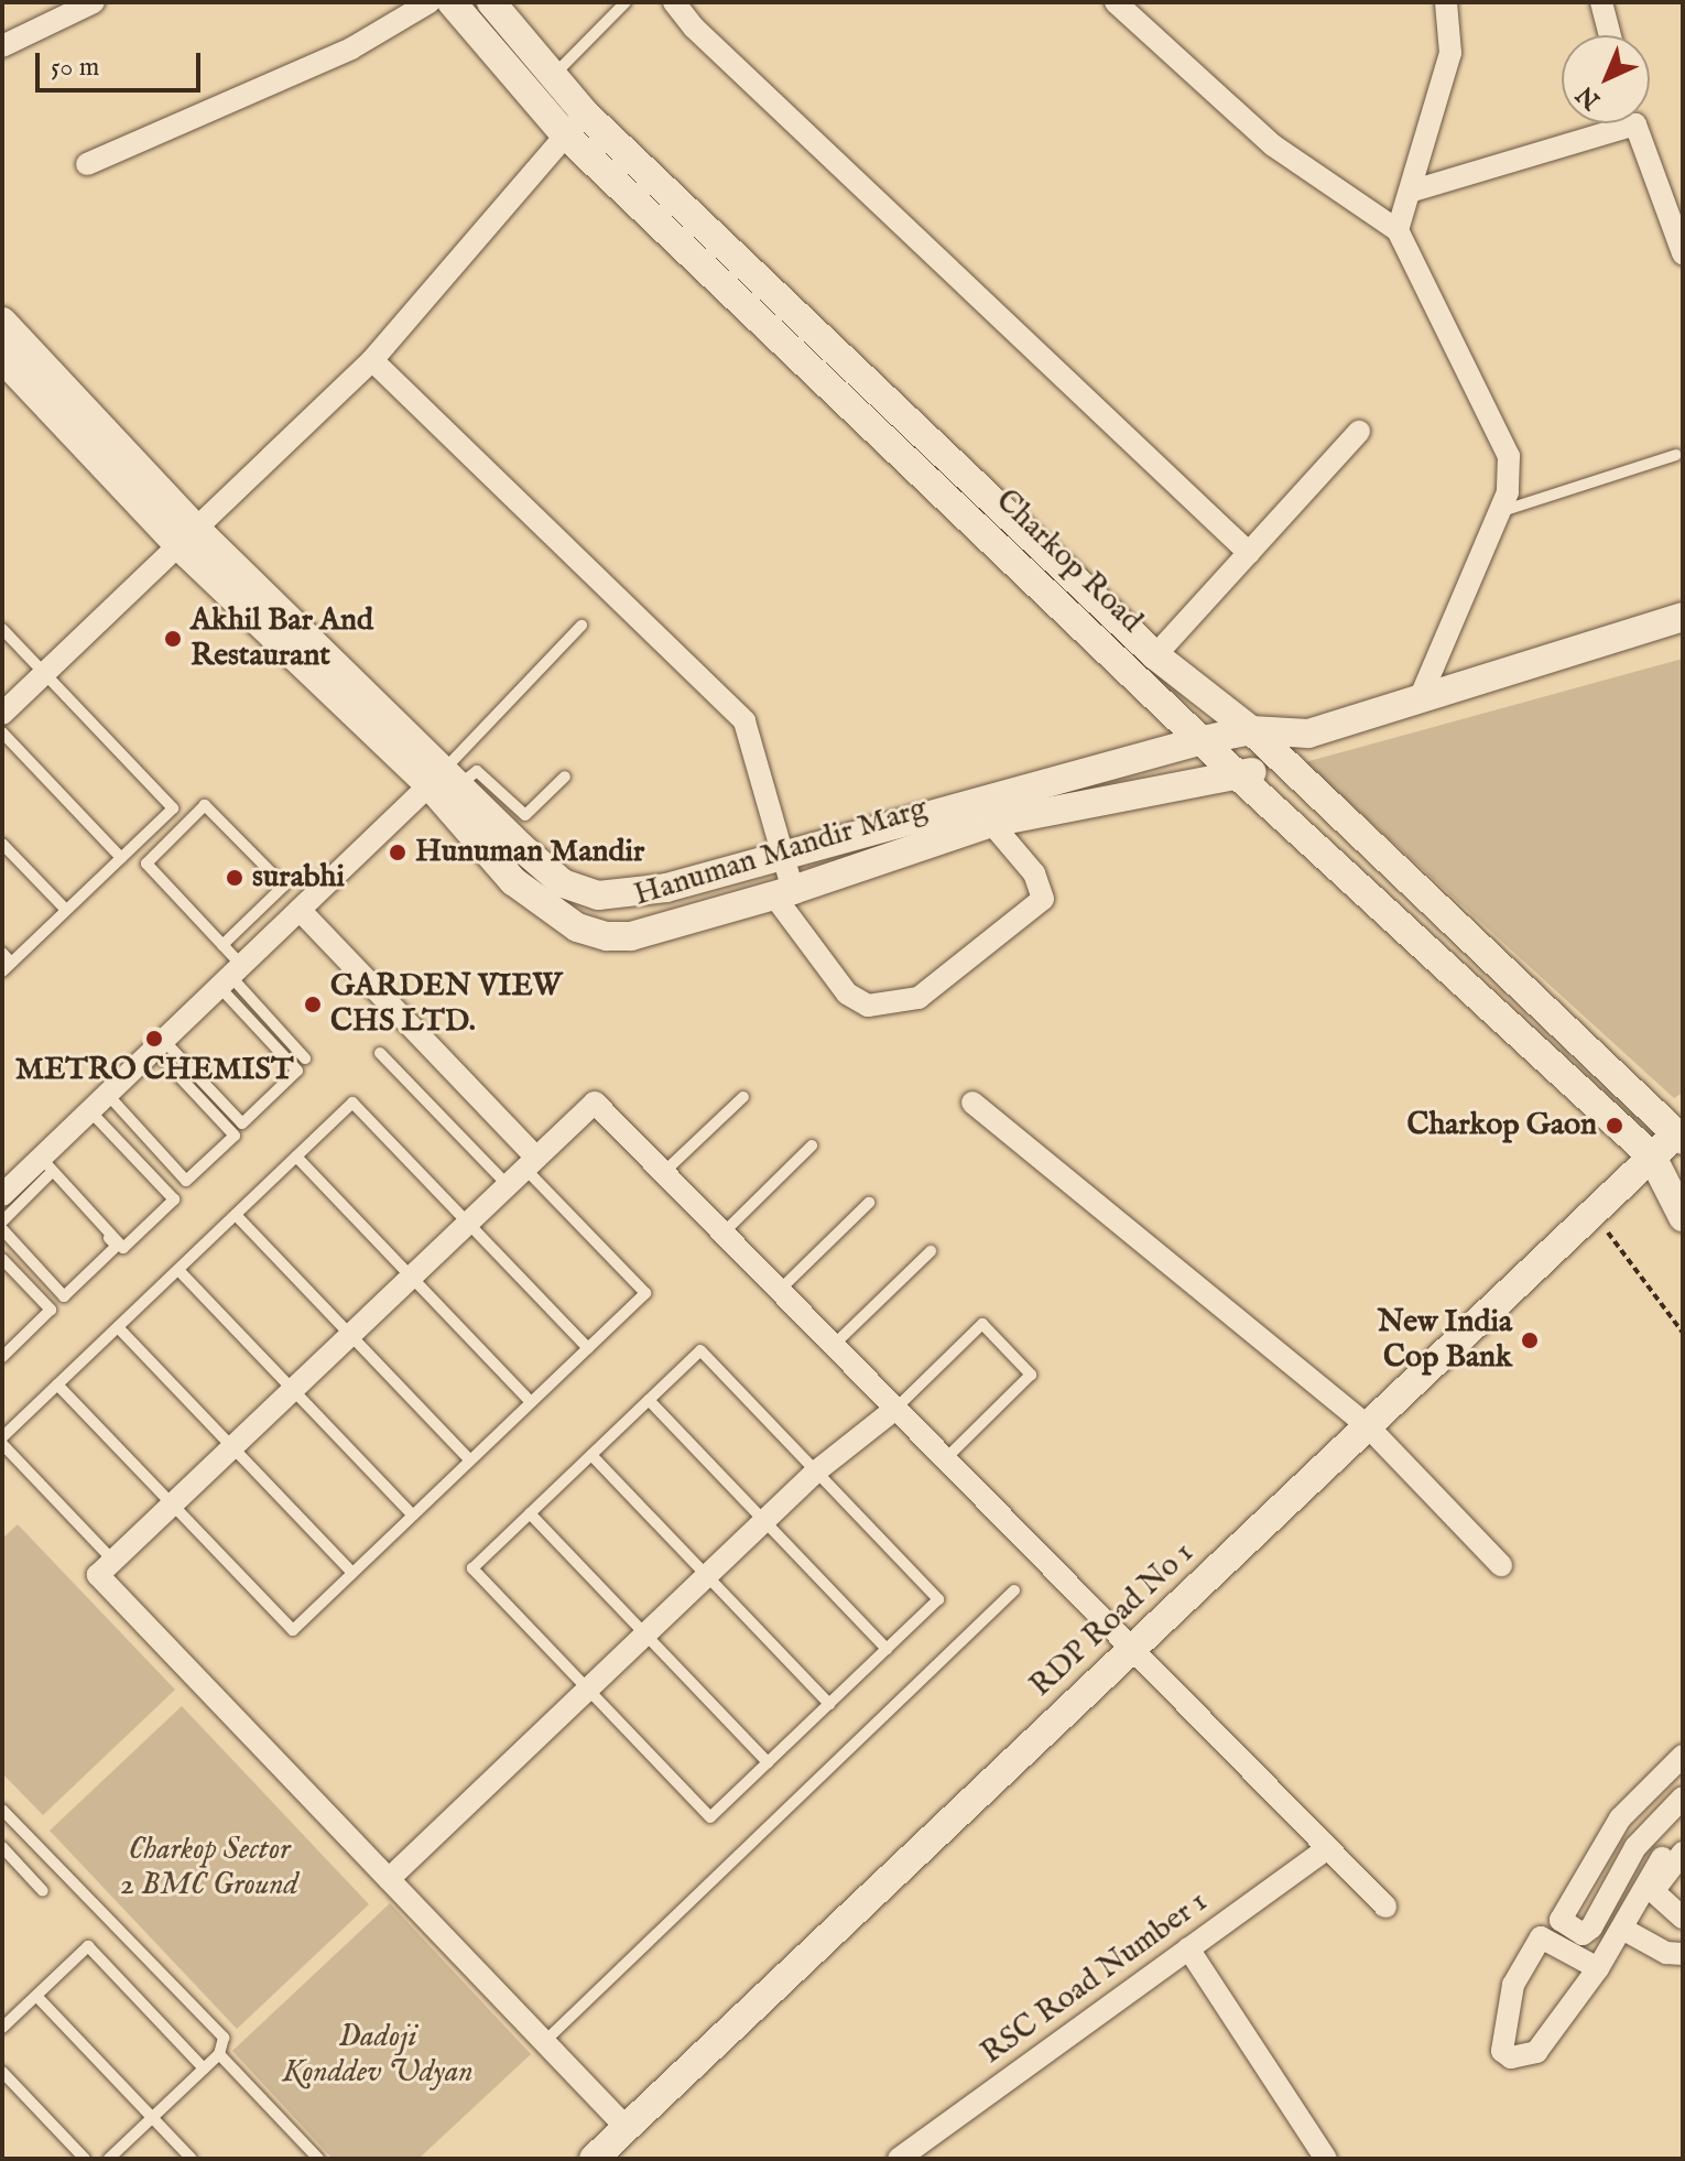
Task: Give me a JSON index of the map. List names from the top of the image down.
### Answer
{
  "streets": {
    "street": [
      "Charkop Road",
      "Hanuman Mandir Marg",
      "RDP Road No 1",
      "RSC Road Number 1"
    ]
  },
  "crossings": [
    ["Charkop Road", "Hanuman Mandir Marg"],
    ["Charkop Road", "RDP Road No 1"]
  ],
  "parks": ["Charkop Sector 2 BMC Ground", "Dadoji Konddev Udyan"],
  "places": [
    "Akhil Bar And Restaurant",
    "Hunuman Mandir",
    "surabhi",
    "GARDEN VIEW CHS LTD.",
    "METRO CHEMIST",
    "Charkop Gaon",
    "New India Cop Bank"
  ],
  "scale_bar": "50 m",
  "north": "bottom left"
}
